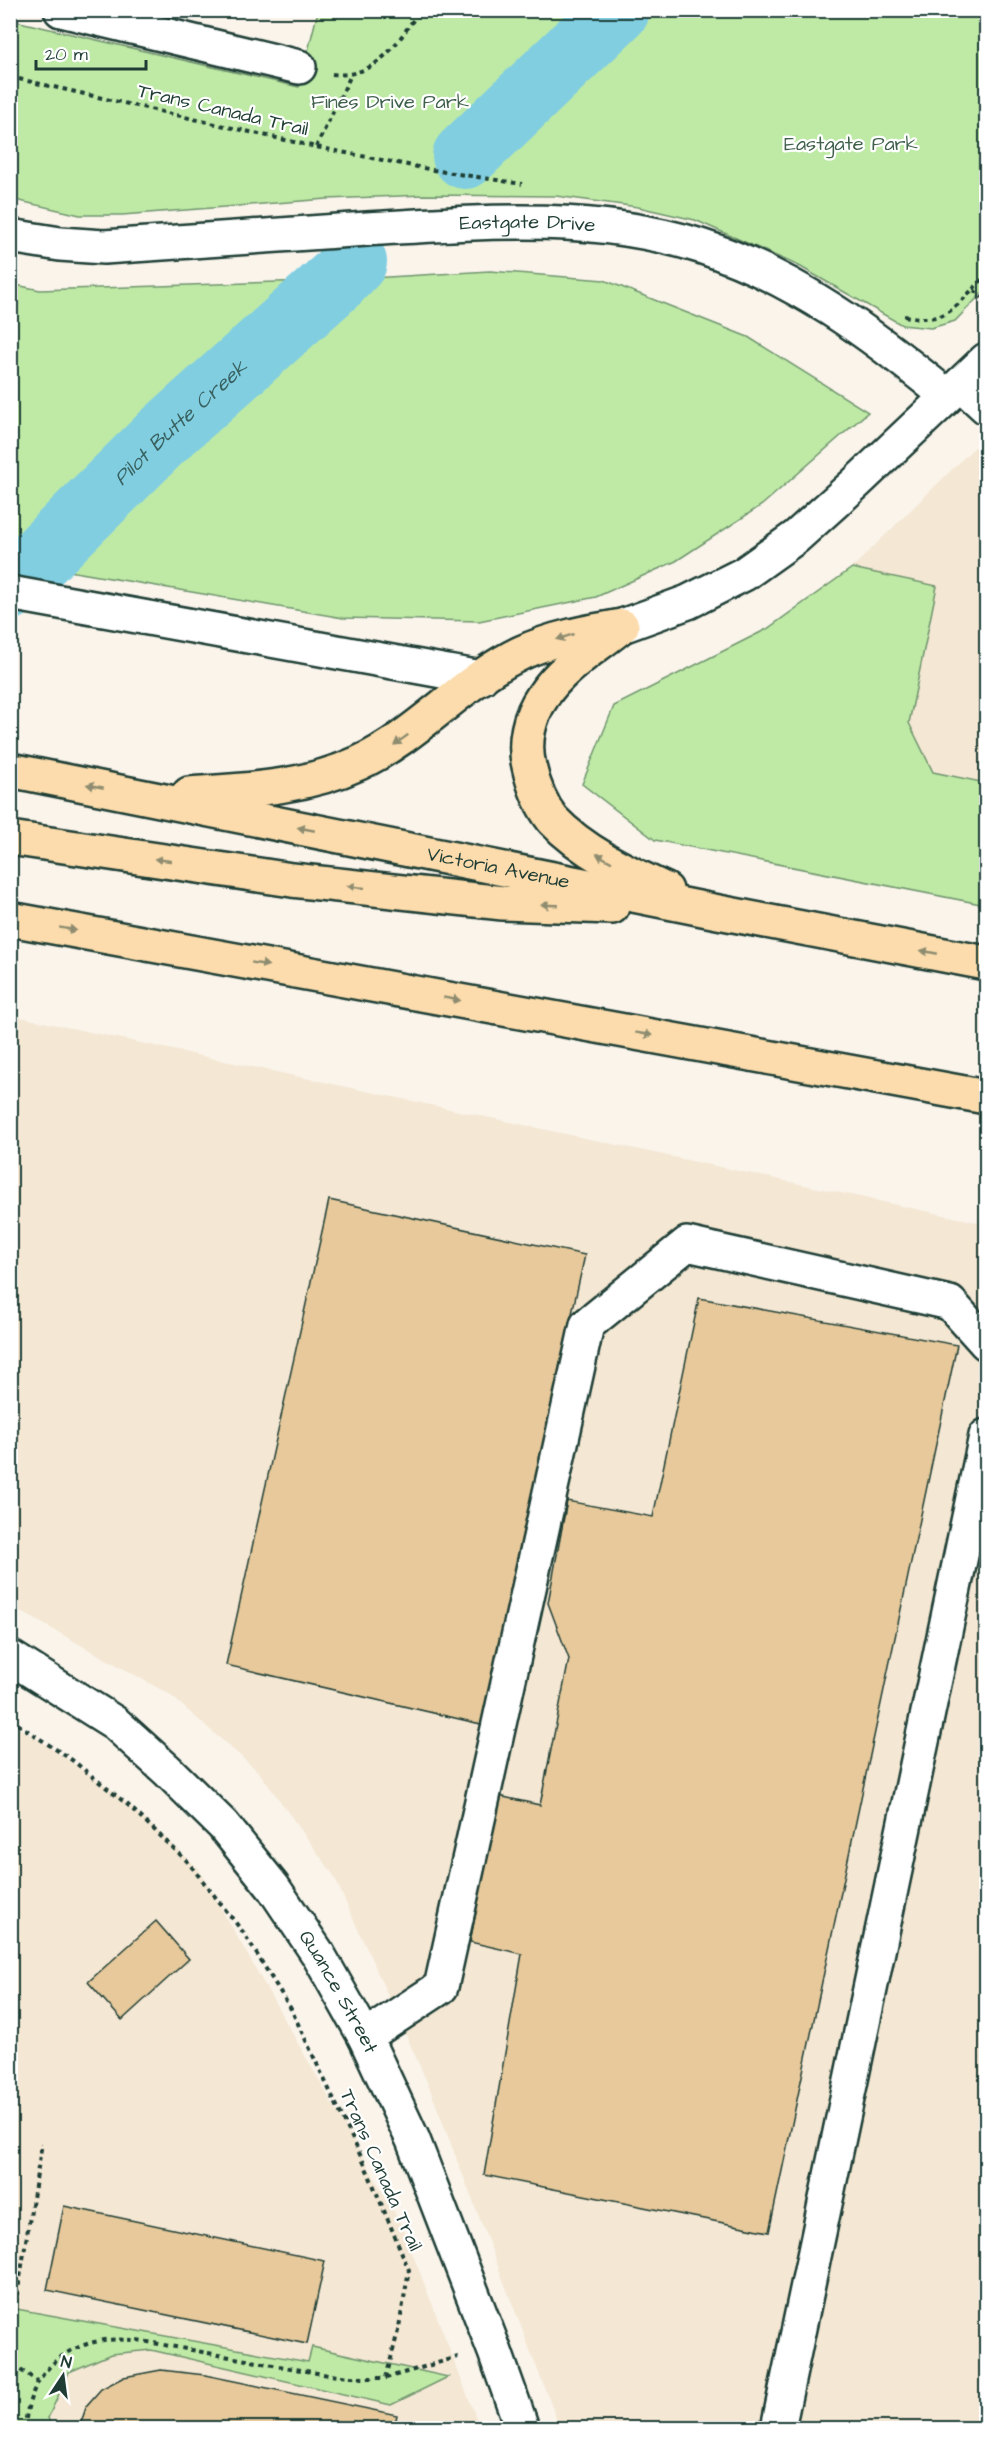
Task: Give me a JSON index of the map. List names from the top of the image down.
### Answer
{
  "streets": {
    "highway": ["Victoria Avenue"],
    "street": ["Eastgate Drive", "Quance Street"],
    "path": ["Trans Canada Trail"]
  },
  "water": ["Pilot Butte Creek"],
  "parks": ["Fines Drive Park", "Eastgate Park"],
  "scale_bar": "20 m",
  "north": "top"
}
